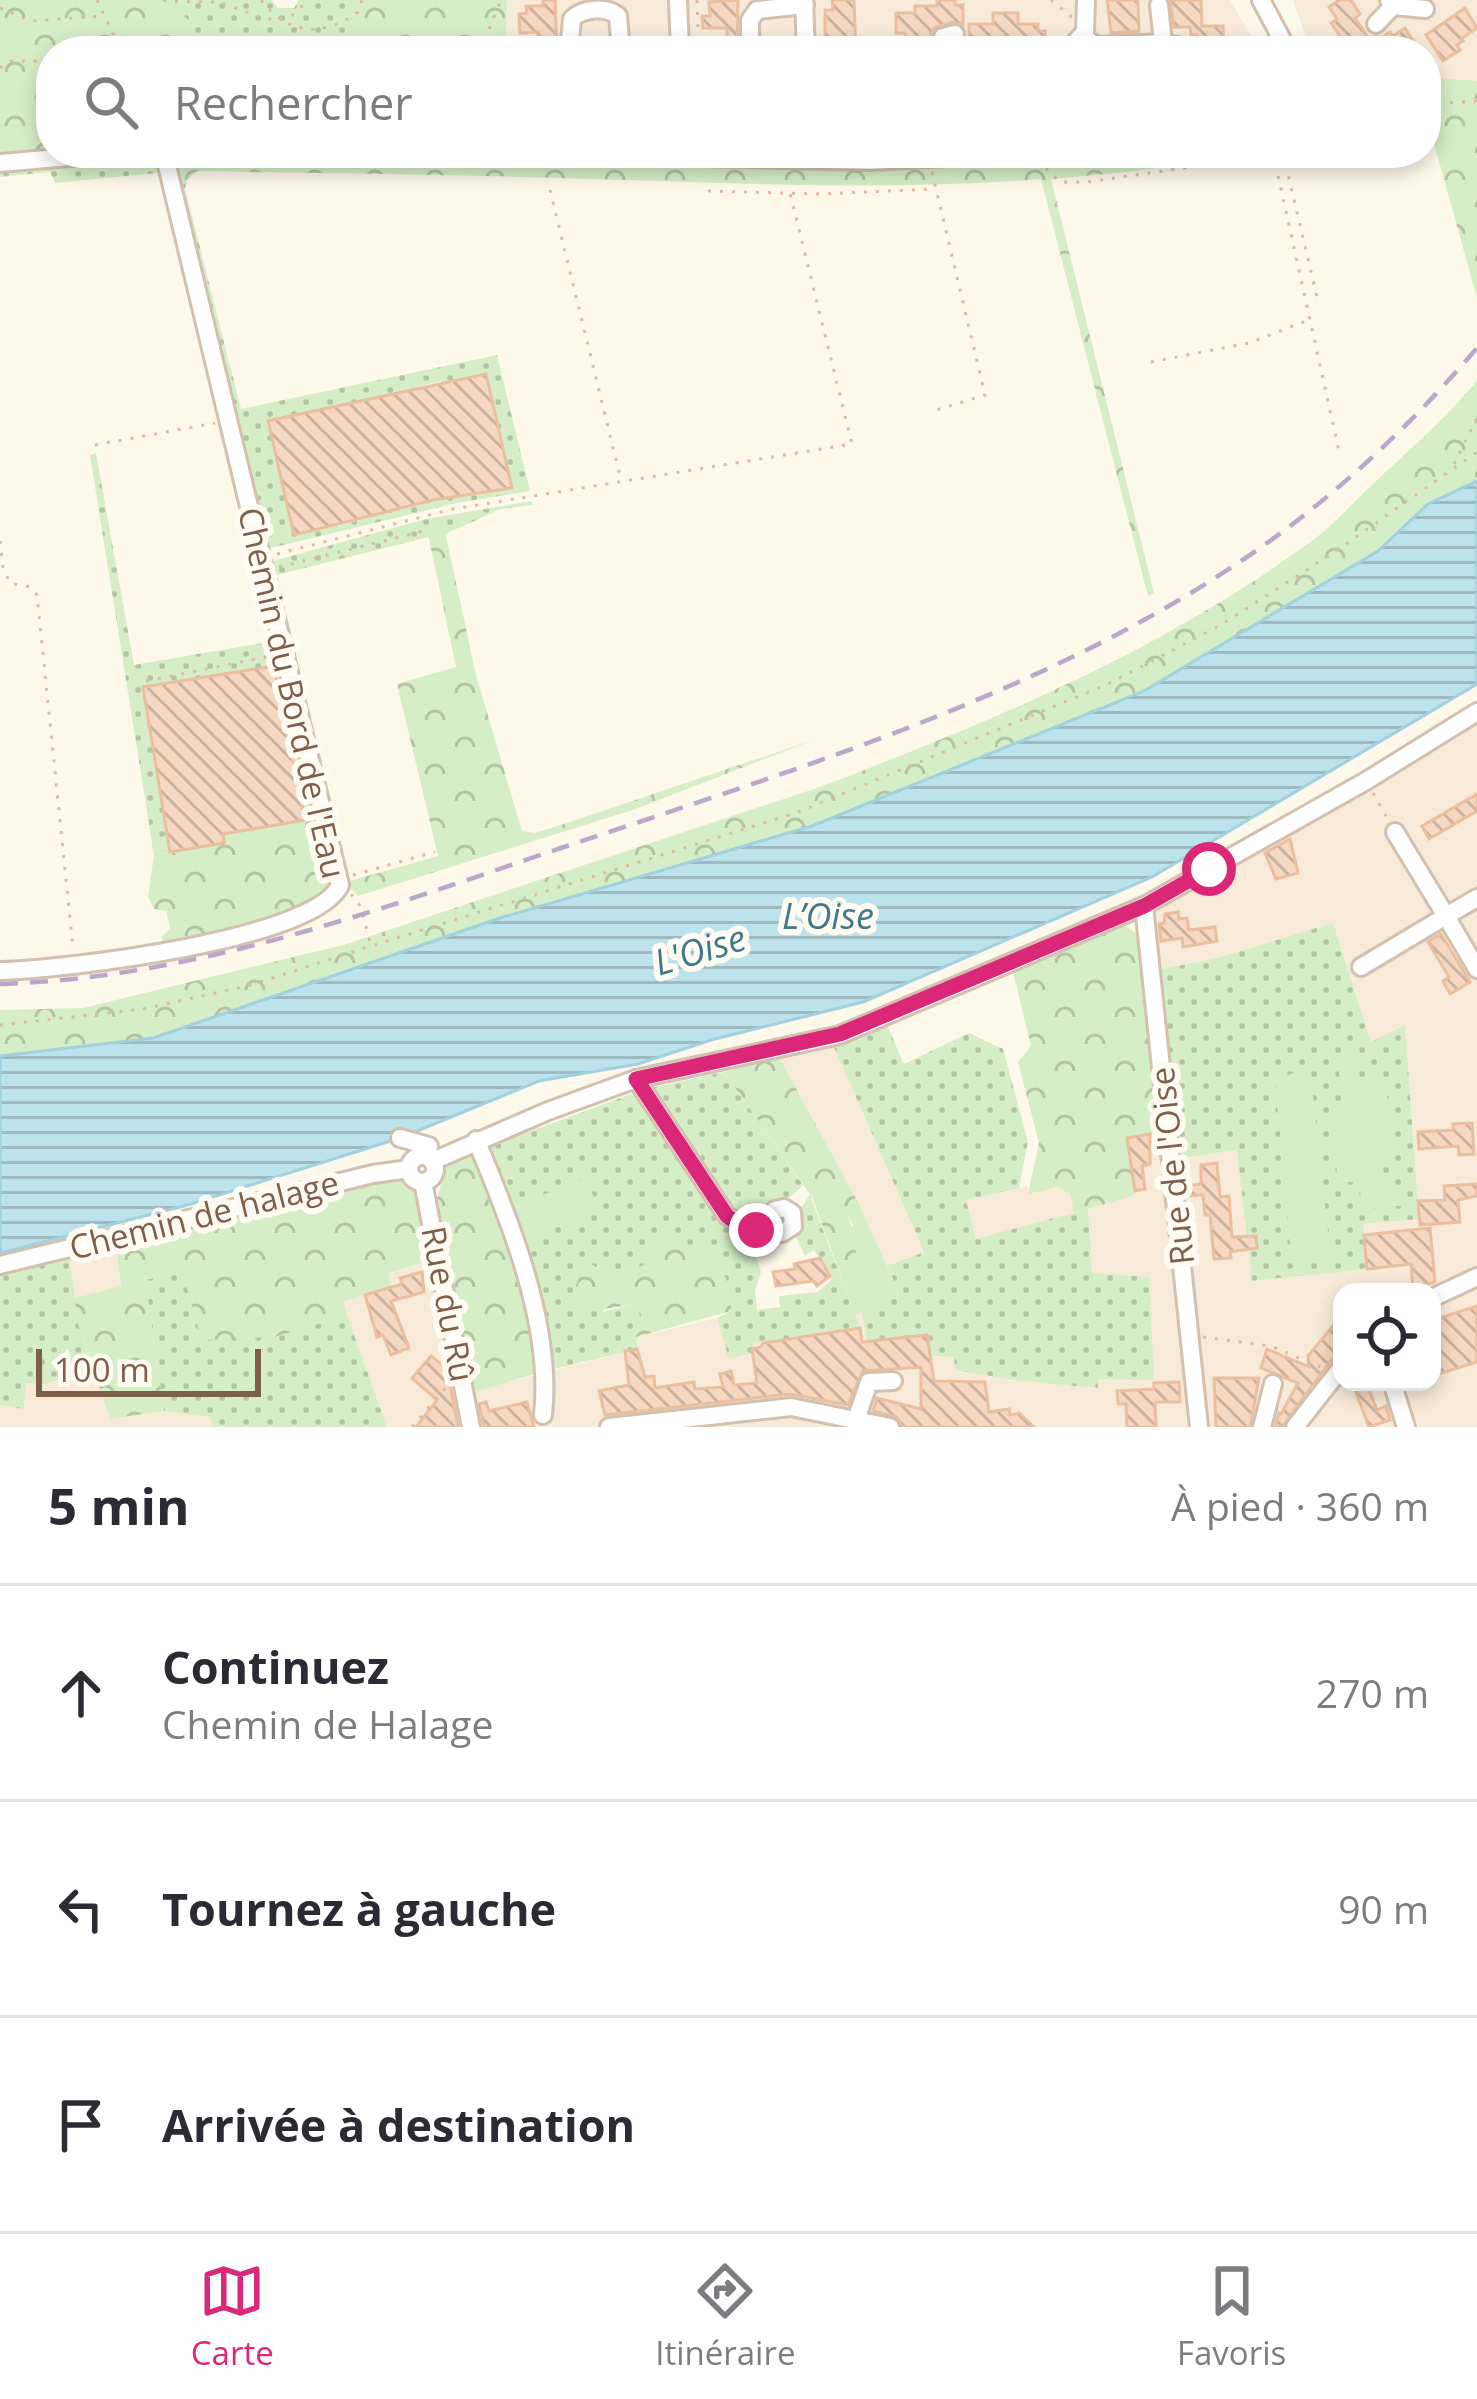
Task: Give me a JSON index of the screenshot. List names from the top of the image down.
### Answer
{
  "streets": {
    "street": [
      "Chemin du Bord de l'Eau",
      "Rue de l'Oise",
      "Chemin de halage",
      "Rue du Rû"
    ]
  },
  "crossings": [
    ["Chemin de halage", "Rue du Rû"]
  ],
  "water": ["L’Oise", "L'Oise"],
  "scale_bar": "100 m",
  "page": {
    "search": "Rechercher",
    "scale": "100 m",
    "heading": ["5 min", "À pied · 360 m"],
    "list": [
      ["Continuez", "Chemin de Halage", "270 m"],
      ["Tournez à gauche", "90 m"],
      "Arrivée à destination"
    ],
    "nav": ["Carte", "Itinéraire", "Favoris"]
  }
}
